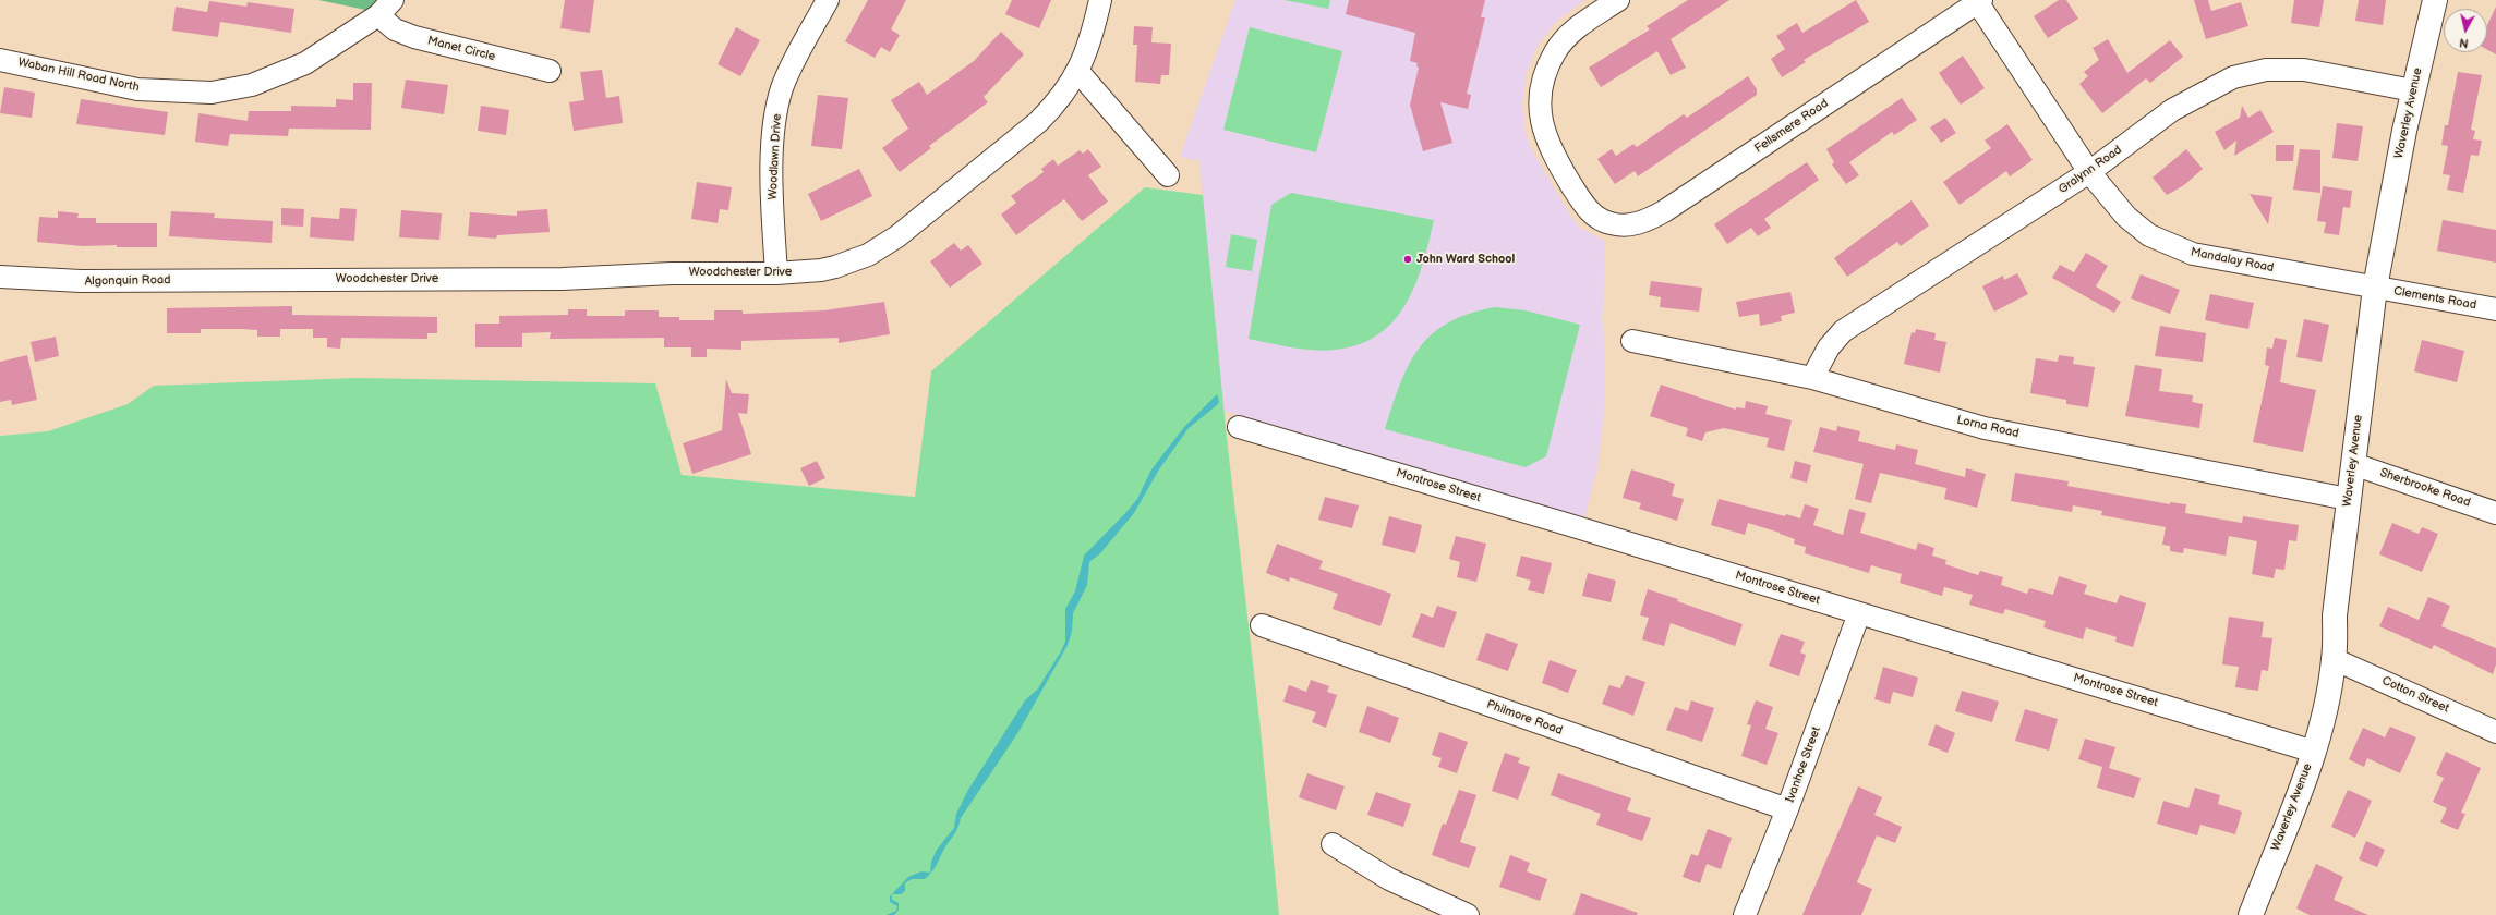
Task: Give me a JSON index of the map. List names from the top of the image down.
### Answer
{
  "streets": {
    "street": [
      "Manet Circle",
      "Waban Hill Road North",
      "Waverley Avenue",
      "Fellsmere Road",
      "Woodlawn Drive",
      "Gralynn Road",
      "Mandalay Road",
      "Woodchester Drive",
      "Algonquin Road",
      "Clements Road",
      "Lorna Road",
      "Montrose Street",
      "Sherbrooke Road",
      "Cotton Street",
      "Philmore Road",
      "Ivanhoe Street"
    ]
  },
  "crossings": [
    ["Manet Circle", "Waban Hill Road North"],
    ["Waverley Avenue", "Gralynn Road"],
    ["Waverley Avenue", "Mandalay Road"],
    ["Waverley Avenue", "Clements Road"],
    ["Waverley Avenue", "Lorna Road"],
    ["Waverley Avenue", "Montrose Street"],
    ["Waverley Avenue", "Sherbrooke Road"],
    ["Waverley Avenue", "Cotton Street"],
    ["Fellsmere Road", "Mandalay Road"],
    ["Woodlawn Drive", "Woodchester Drive"],
    ["Gralynn Road", "Mandalay Road"],
    ["Gralynn Road", "Lorna Road"],
    ["Mandalay Road", "Clements Road"],
    ["Woodchester Drive", "Algonquin Road"],
    ["Montrose Street", "Ivanhoe Street"],
    ["Philmore Road", "Ivanhoe Street"]
  ],
  "places": ["John Ward School"],
  "north": "bottom"
}
